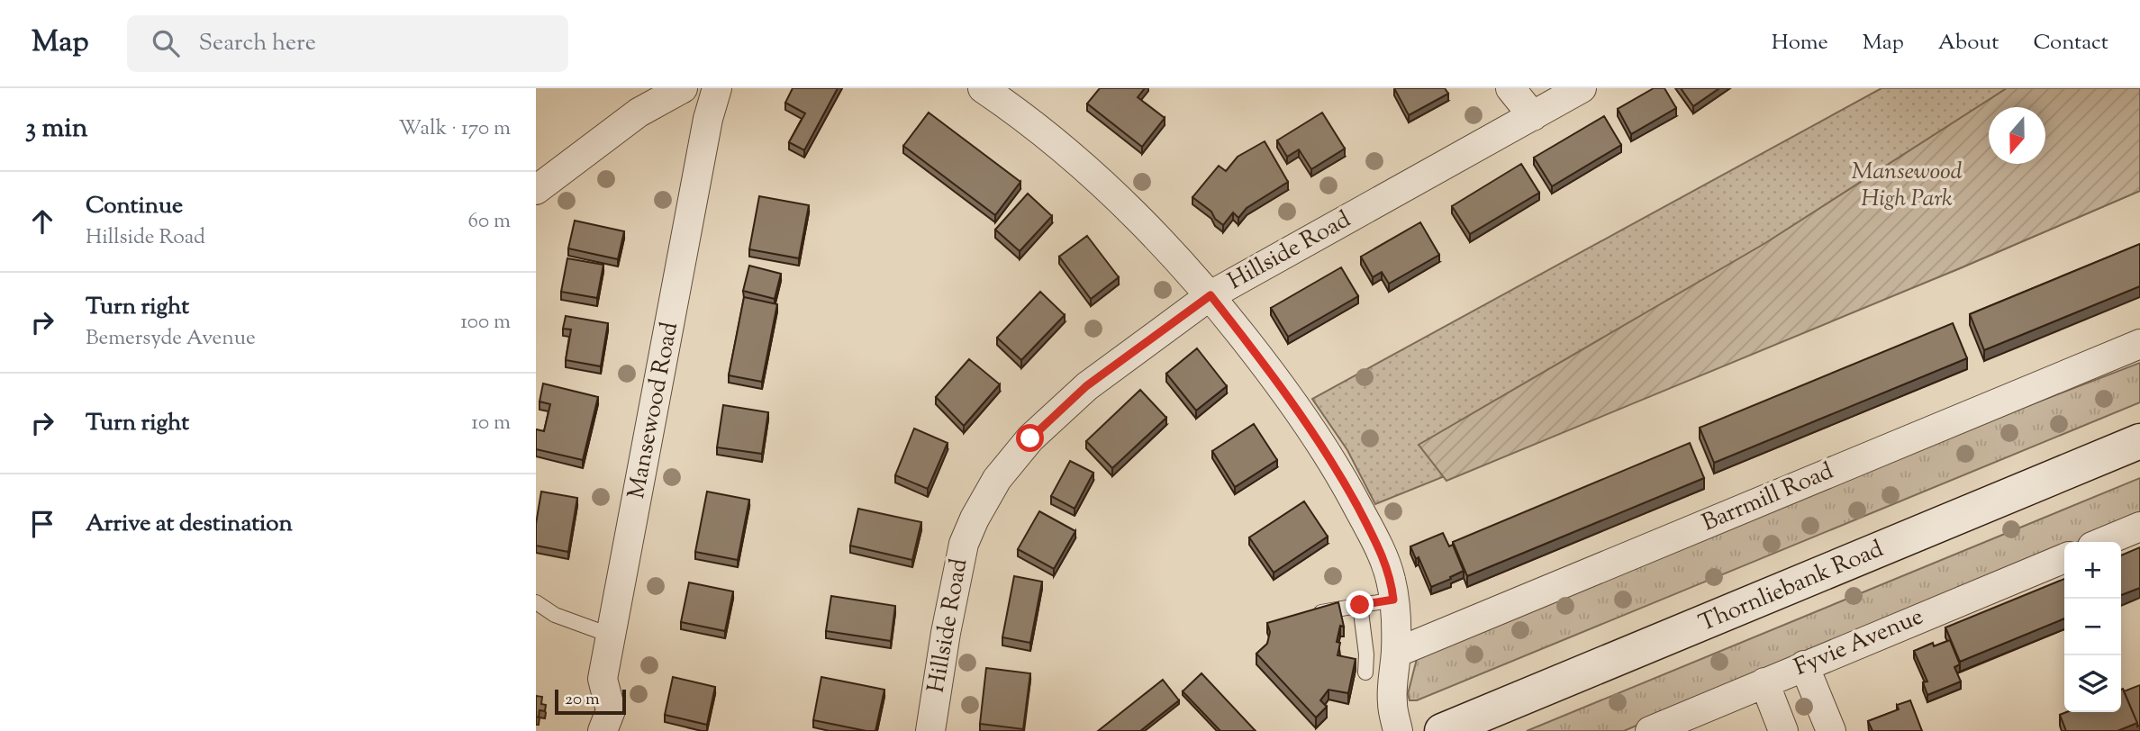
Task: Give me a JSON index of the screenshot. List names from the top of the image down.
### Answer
{
  "streets": {
    "main road": ["Thornliebank Road"],
    "street": [
      "Hillside Road",
      "Mansewood Road",
      "Barrmill Road",
      "Fyvie Avenue"
    ]
  },
  "parks": ["Mansewood High Park"],
  "scale_bar": "20 m",
  "north": "bottom",
  "page": {
    "header": "Map",
    "search": "Search here",
    "nav": [
      "Home",
      "Map",
      "About",
      "Contact"
    ],
    "heading": ["3 min", "Walk · 170 m"],
    "list": [
      ["Continue", "Hillside Road", "60 m"],
      ["Turn right", "Bemersyde Avenue", "100 m"],
      ["Turn right", "10 m"],
      "Arrive at destination"
    ],
    "map_buttons": ["+", "−"],
    "scale": "20 m"
  }
}
